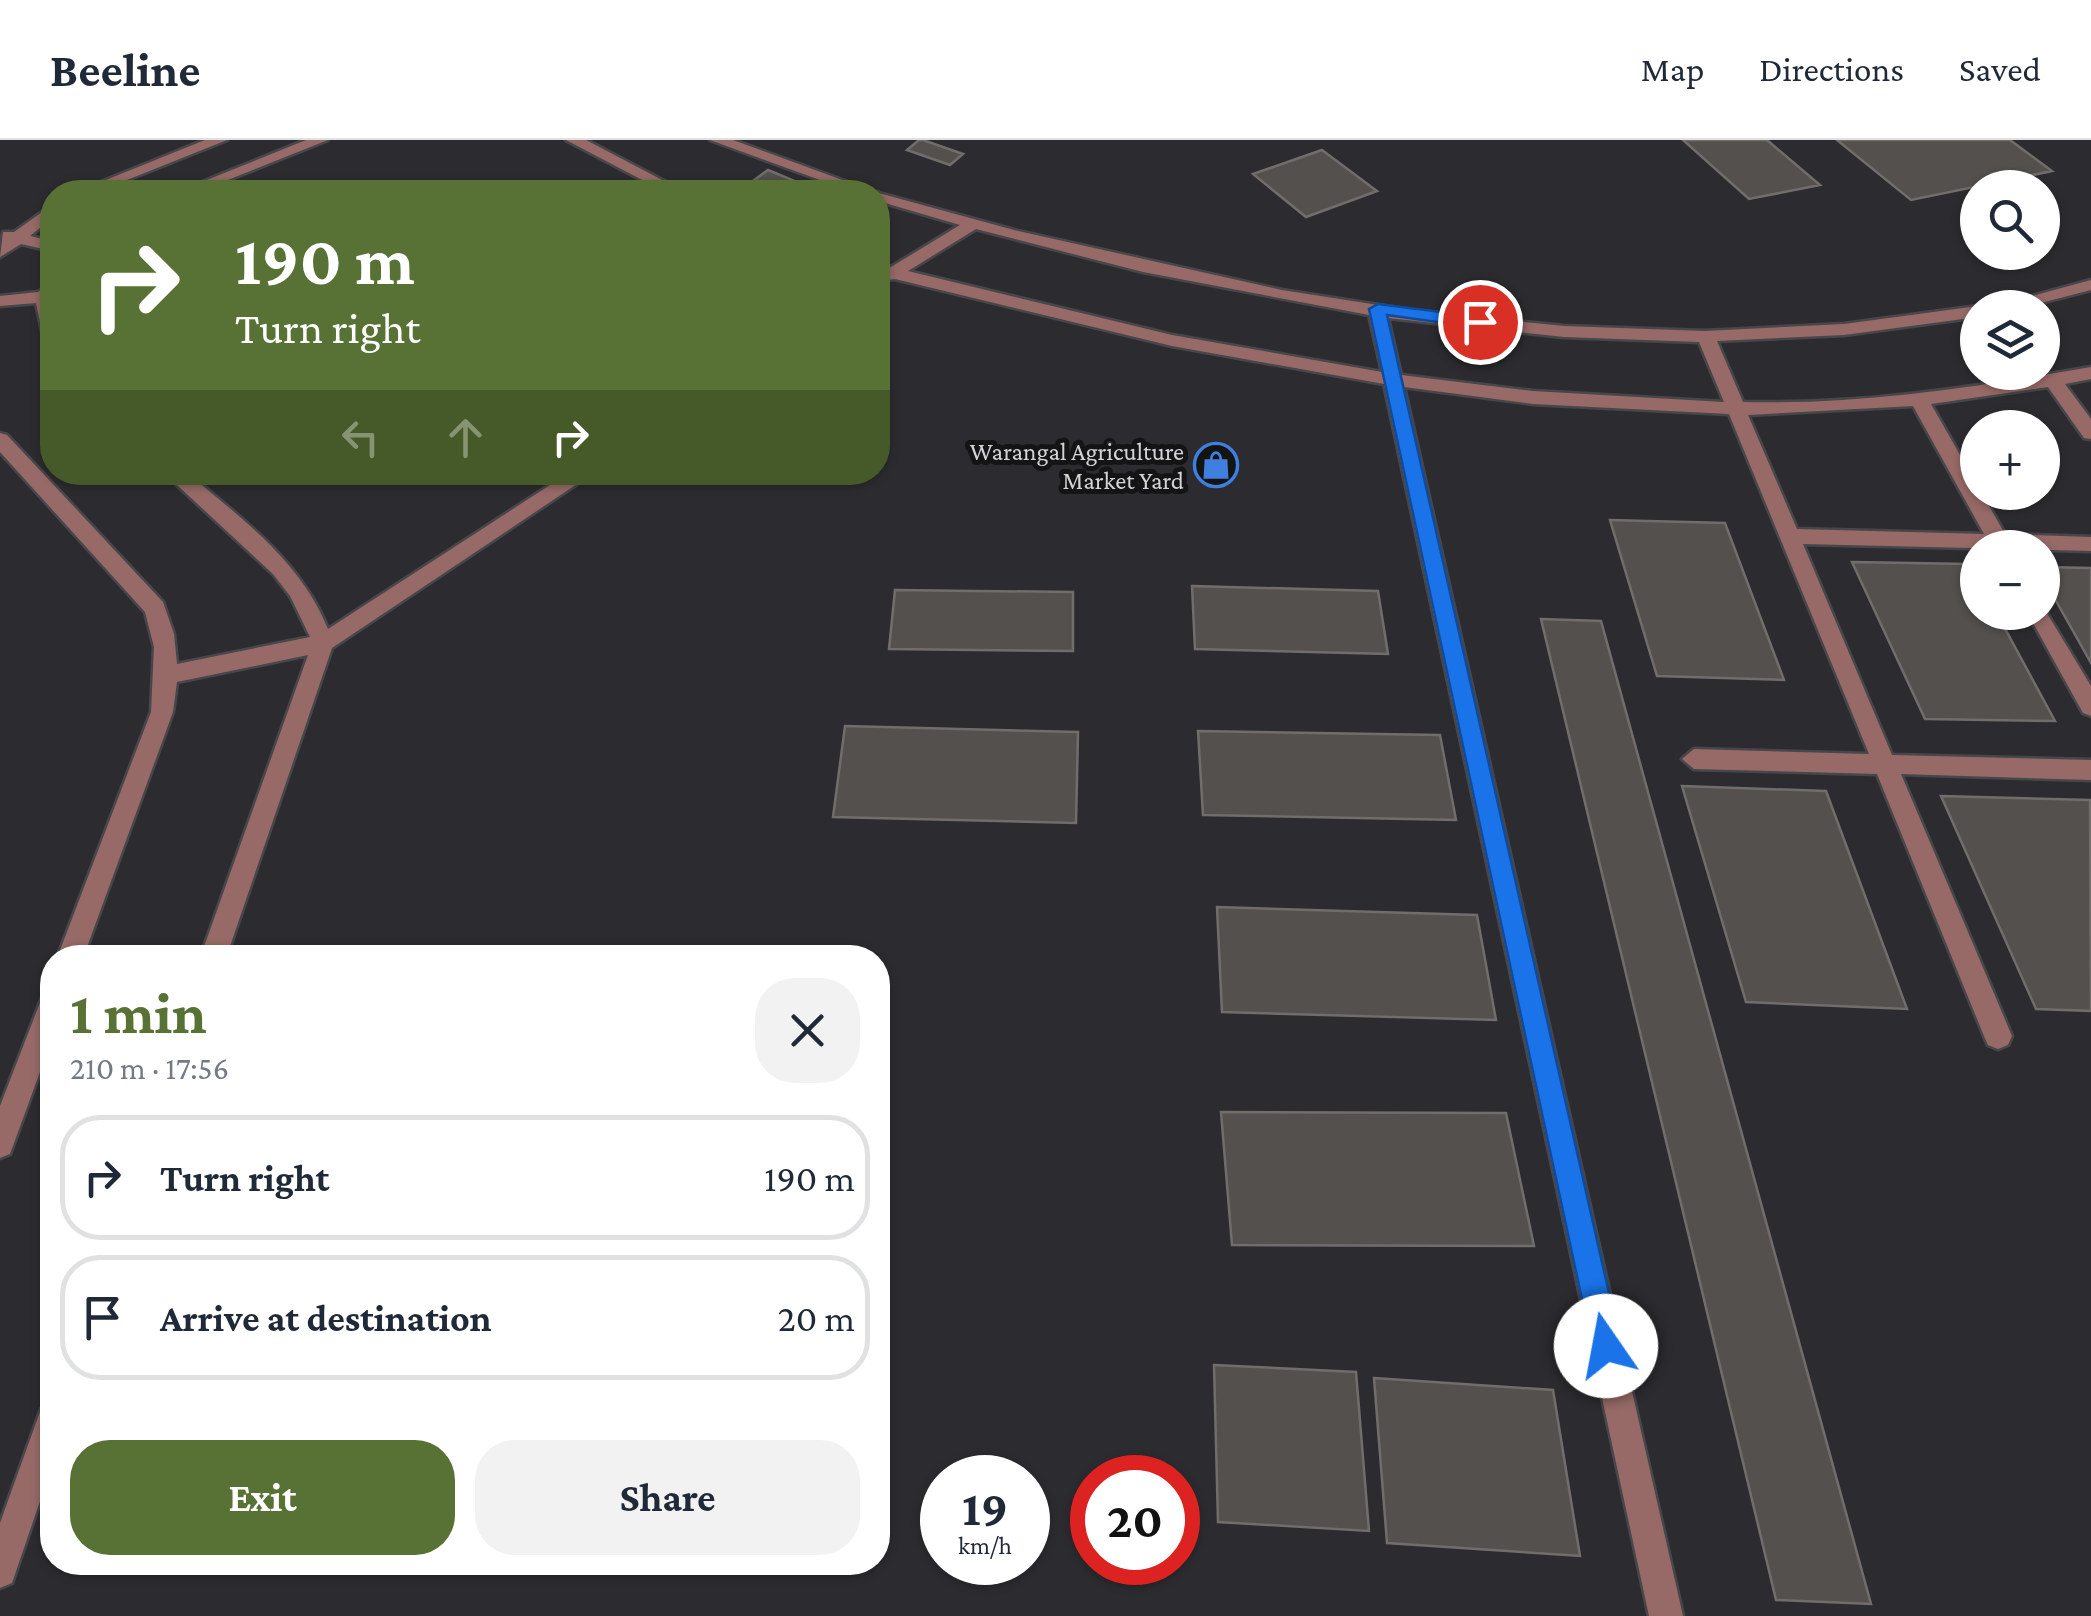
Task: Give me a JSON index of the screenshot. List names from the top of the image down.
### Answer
{
  "places": {
    "shop": ["Warangal Agriculture Market Yard"]
  },
  "page": {
    "header": "Beeline",
    "nav": ["Map", "Directions", "Saved"],
    "map_buttons": ["+", "−"],
    "turn": ["190 m", "Turn right"],
    "heading": ["1 min", "210 m · 17:56"],
    "list": [
      {
        "name": "Turn right",
        "value": "190 m"
      },
      {
        "name": "Arrive at destination",
        "value": "20 m"
      }
    ],
    "buttons": ["Exit", "Share"],
    "speed": "19 km/h",
    "limit": "20"
  }
}
